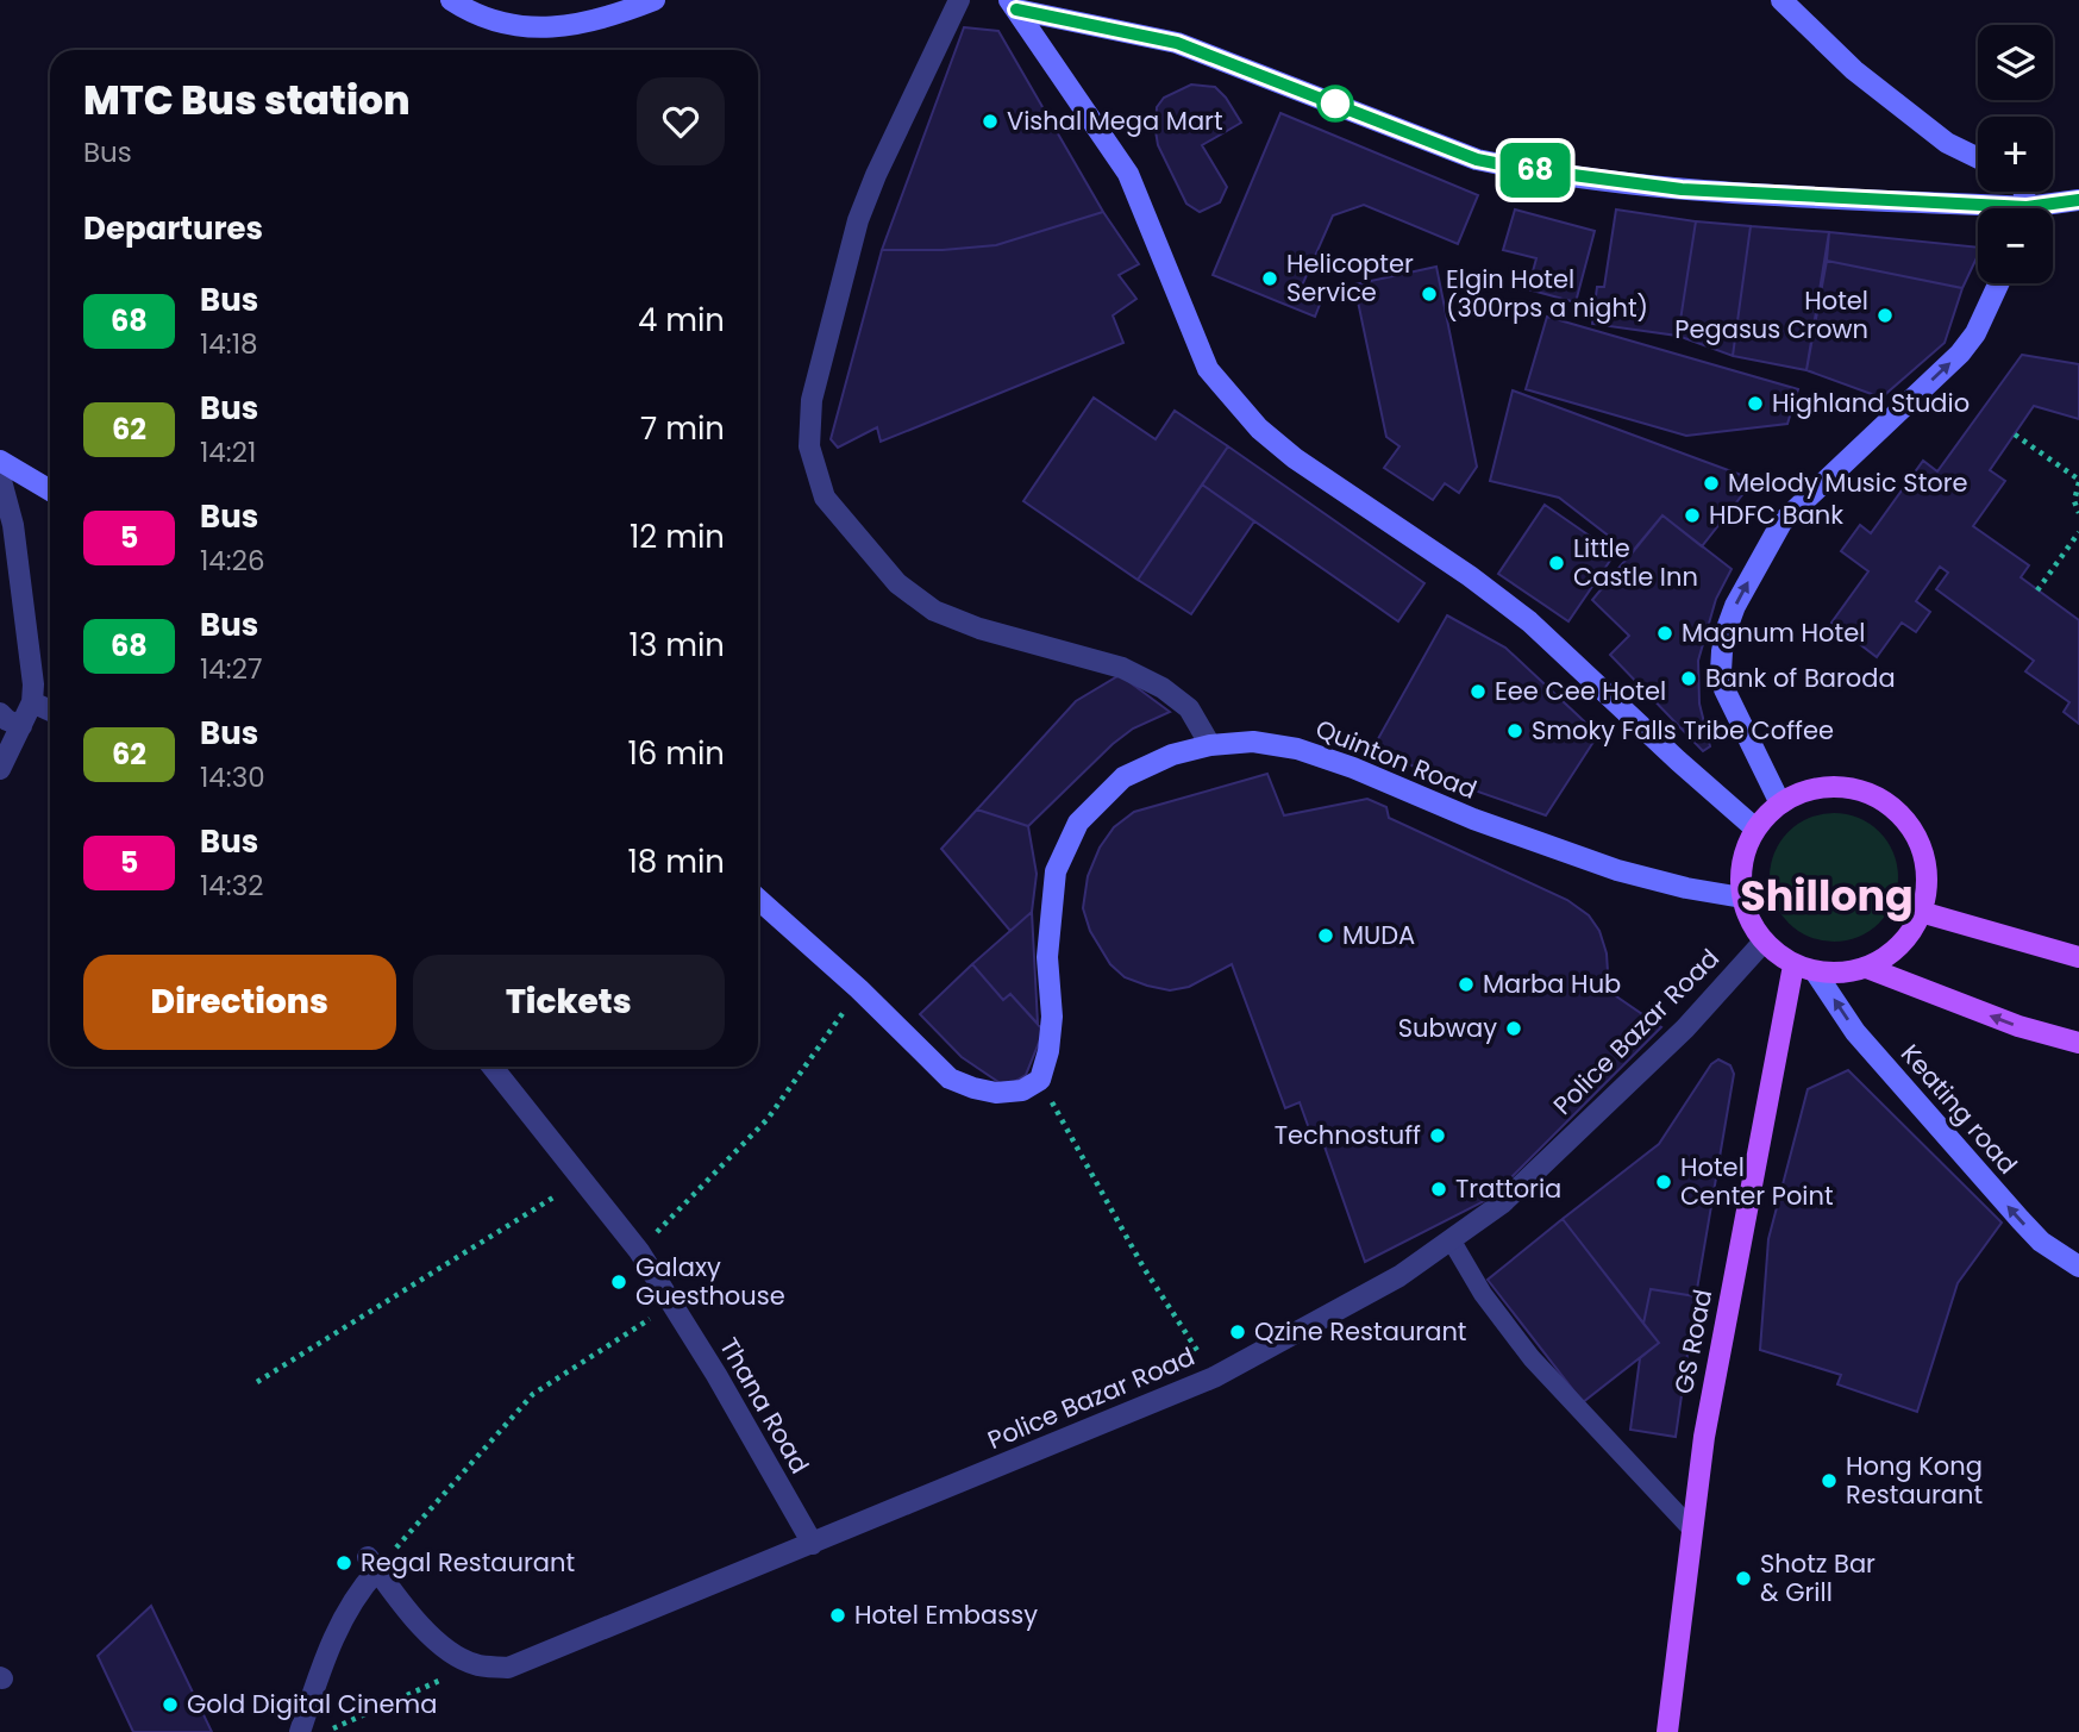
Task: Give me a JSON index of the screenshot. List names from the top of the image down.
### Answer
{
  "streets": {
    "main road": ["GS Road"],
    "street": [
      "Quinton Road",
      "Police Bazar Road",
      "Keating road",
      "Thana Road"
    ]
  },
  "crossings": [
    ["Quinton Road", "Police Bazar Road"],
    ["Quinton Road", "Keating road"],
    ["Quinton Road", "GS Road"],
    ["Police Bazar Road", "Keating road"],
    ["Police Bazar Road", "GS Road"],
    ["Police Bazar Road", "Thana Road"],
    ["Keating road", "GS Road"]
  ],
  "one_way": ["Keating road"],
  "districts": ["Shillong"],
  "places": [
    "Vishal Mega Mart",
    "Helicopter Service",
    "Elgin Hotel (300rps a night)",
    "Hotel Pegasus Crown",
    "Highland Studio",
    "Melody Music Store",
    "HDFC Bank",
    "Little Castle Inn",
    "Magnum Hotel",
    "Bank of Baroda",
    "Eee Cee Hotel",
    "Smoky Falls Tribe Coffee",
    "MUDA",
    "Marba Hub",
    "Subway",
    "Technostuff",
    "Hotel Center Point",
    "Trattoria",
    "Galaxy Guesthouse",
    "Qzine Restaurant",
    "Hong Kong Restaurant",
    "Regal Restaurant",
    "Shotz Bar & Grill",
    "Hotel Embassy",
    "Gold Digital Cinema"
  ],
  "lines": ["bus line 68"],
  "page": {
    "on_map": "68",
    "map_buttons": ["+", "−"],
    "heading": [
      ["MTC Bus station", "Bus"],
      "Departures"
    ],
    "list": [
      {
        "mark": "68",
        "name": "Bus",
        "note": "14:18",
        "value": "4 min"
      },
      {
        "mark": "62",
        "name": "Bus",
        "note": "14:21",
        "value": "7 min"
      },
      {
        "mark": "5",
        "name": "Bus",
        "note": "14:26",
        "value": "12 min"
      },
      {
        "mark": "68",
        "name": "Bus",
        "note": "14:27",
        "value": "13 min"
      },
      {
        "mark": "62",
        "name": "Bus",
        "note": "14:30",
        "value": "16 min"
      },
      {
        "mark": "5",
        "name": "Bus",
        "note": "14:32",
        "value": "18 min"
      }
    ],
    "buttons": ["Directions", "Tickets"]
  }
}
